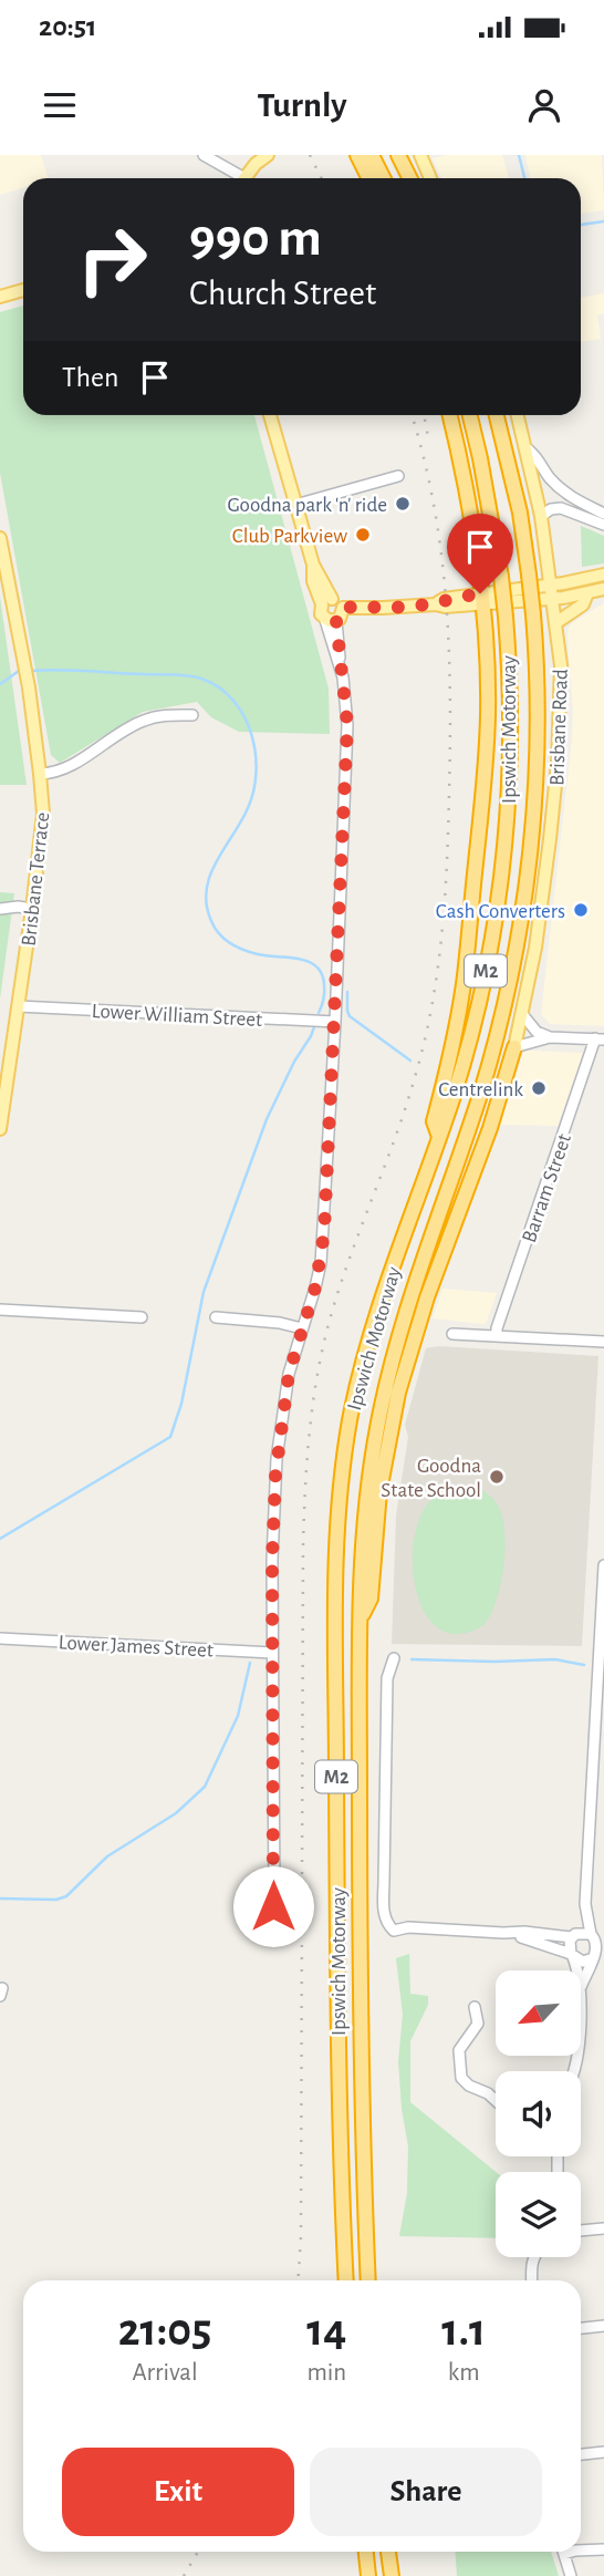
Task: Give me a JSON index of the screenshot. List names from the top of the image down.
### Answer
{
  "streets": {
    "highway": ["Ipswich Motorway", "M2"],
    "main road": ["Brisbane Road", "Brisbane Terrace"],
    "street": ["Lower William Street", "Barram Street", "Lower James Street"]
  },
  "crossings": [
    ["Brisbane Terrace", "Lower William Street"]
  ],
  "places": [
    "Goodna park 'n' ride",
    "Club Parkview",
    "Cash Converters",
    "Centrelink",
    "Goodna State School"
  ],
  "north": "bottom left",
  "page": {
    "status": "20:51",
    "header": "Turnly",
    "turn": ["990 m", "Church Street"],
    "then": "Then",
    "eta": [
      "21:05",
      "Arrival",
      "14",
      "min",
      "1.1",
      "km"
    ],
    "buttons": ["Exit", "Share"]
  }
}
